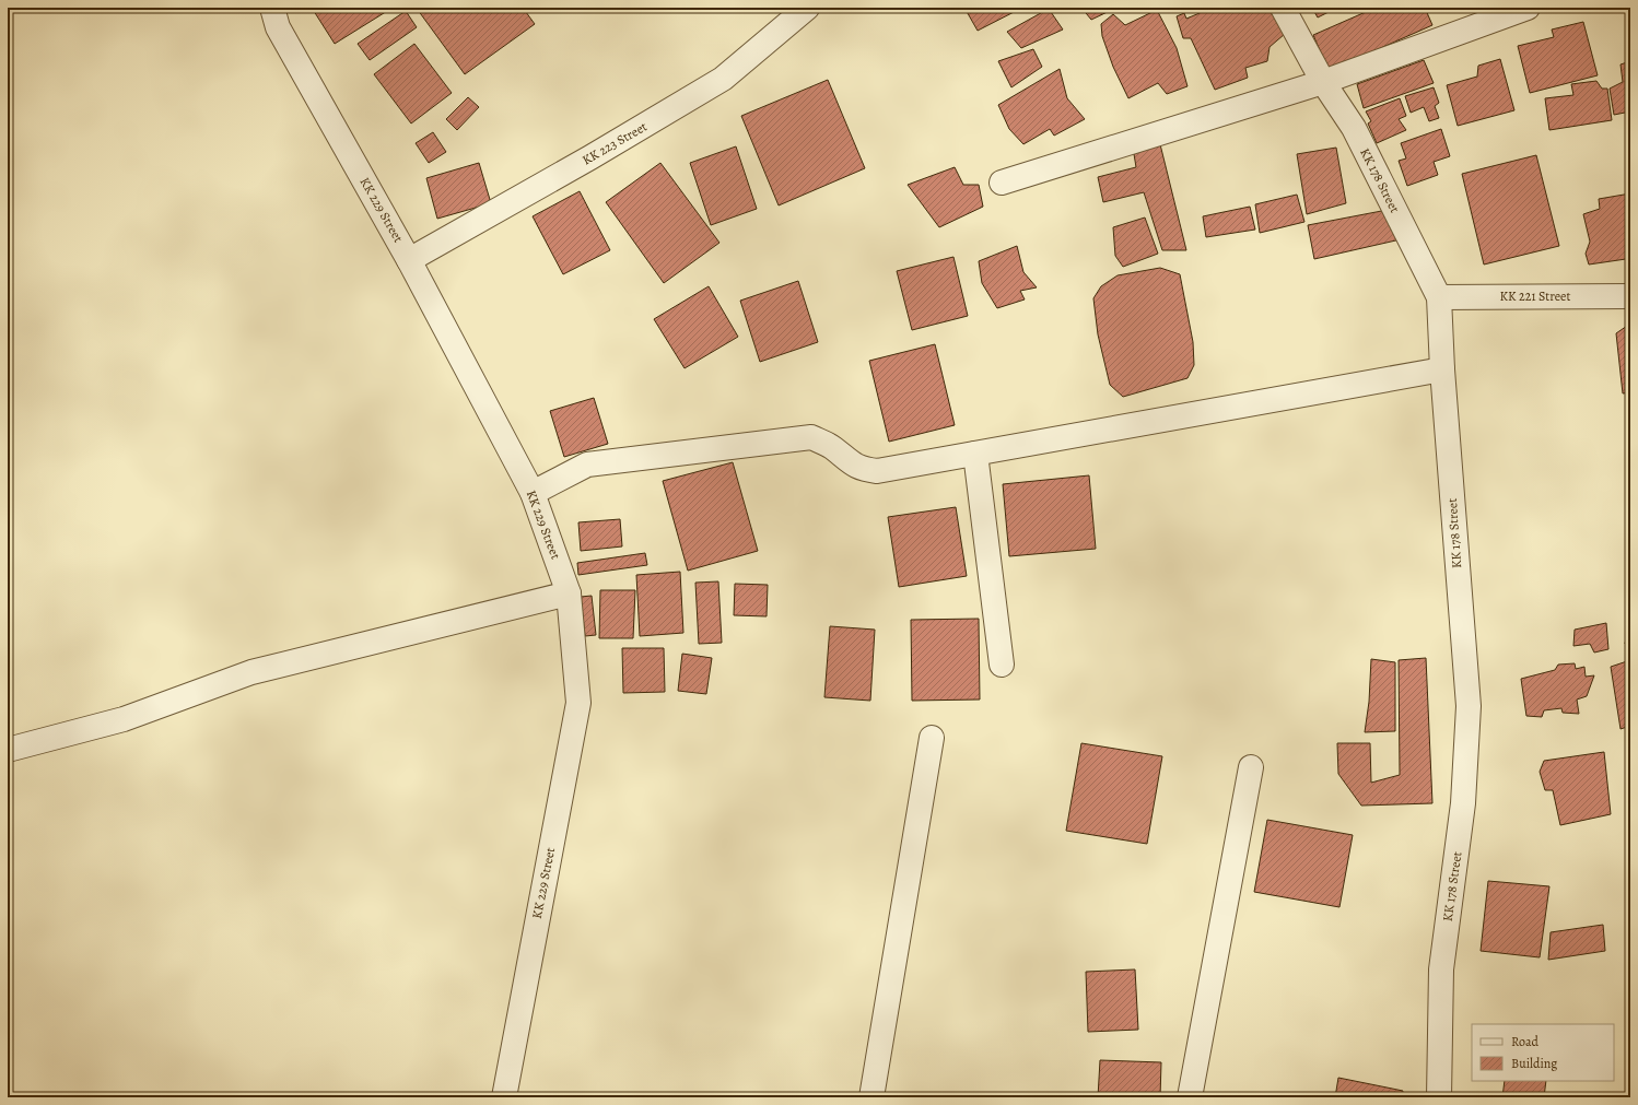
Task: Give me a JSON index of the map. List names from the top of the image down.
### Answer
{
  "streets": {
    "street": [
      "KK 223 Street",
      "KK 178 Street",
      "KK 229 Street",
      "KK 221 Street"
    ]
  },
  "crossings": [
    ["KK 223 Street", "KK 229 Street"],
    ["KK 178 Street", "KK 221 Street"]
  ],
  "legend": ["Road", "Building"]
}
